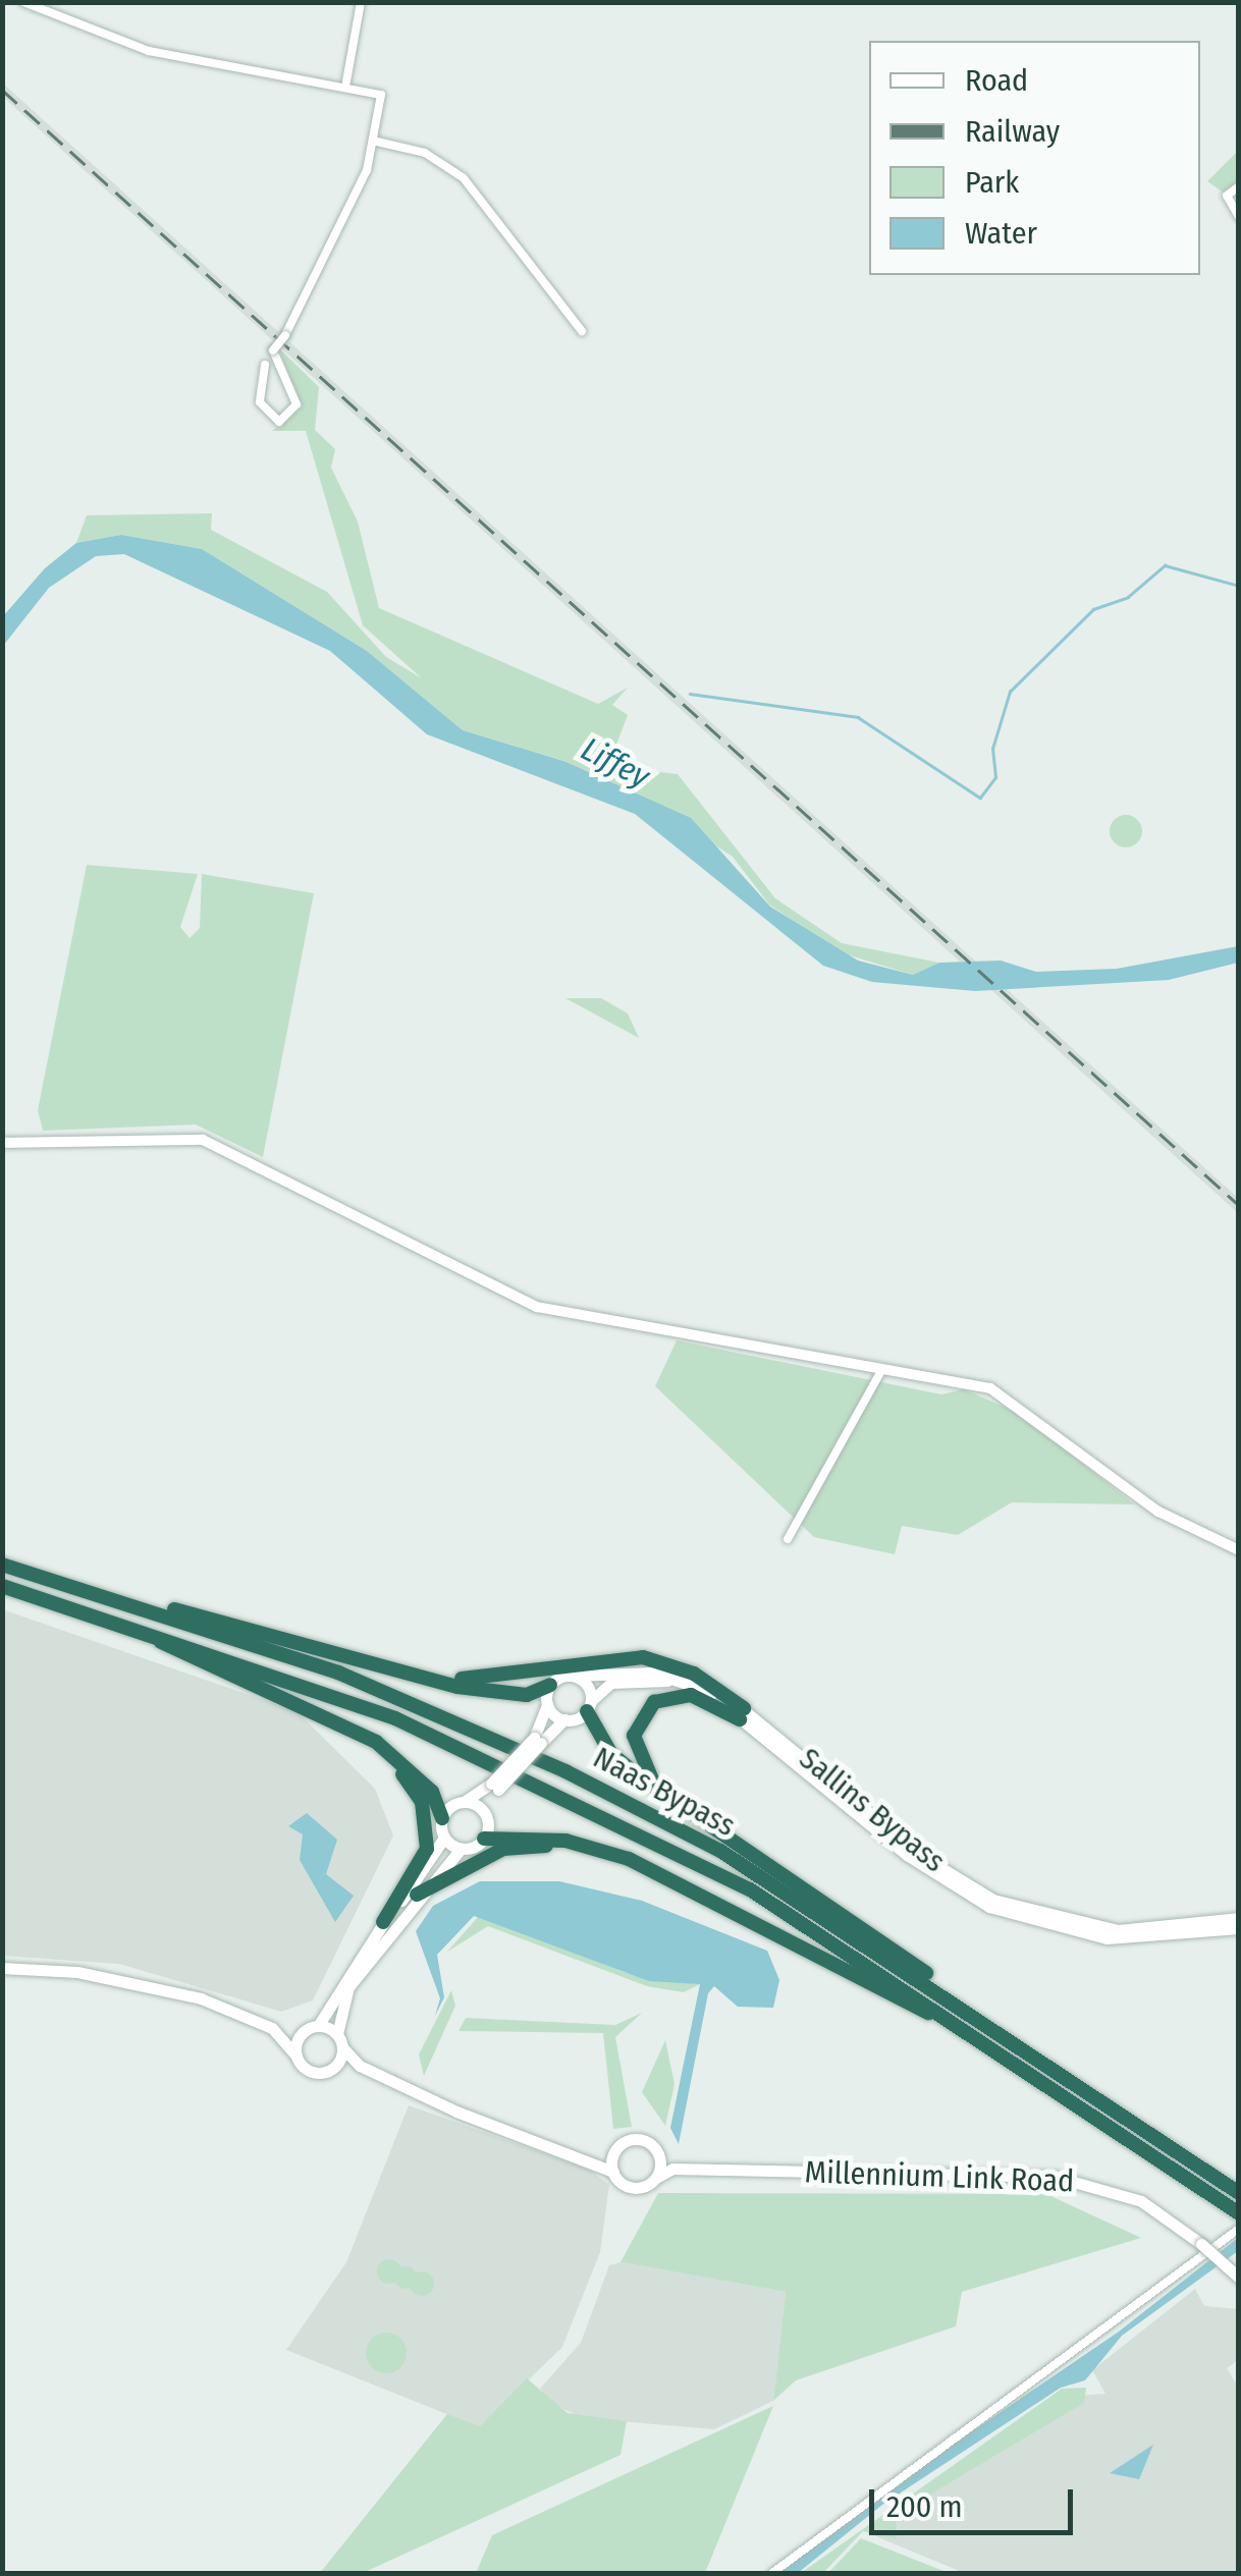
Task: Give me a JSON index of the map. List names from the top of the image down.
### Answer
{
  "streets": {
    "highway": ["Naas Bypass"],
    "main road": ["Sallins Bypass", "Millennium Link Road"]
  },
  "water": ["Liffey"],
  "legend": [
    "Road",
    "Railway",
    "Park",
    "Water"
  ],
  "scale_bar": "200 m"
}
